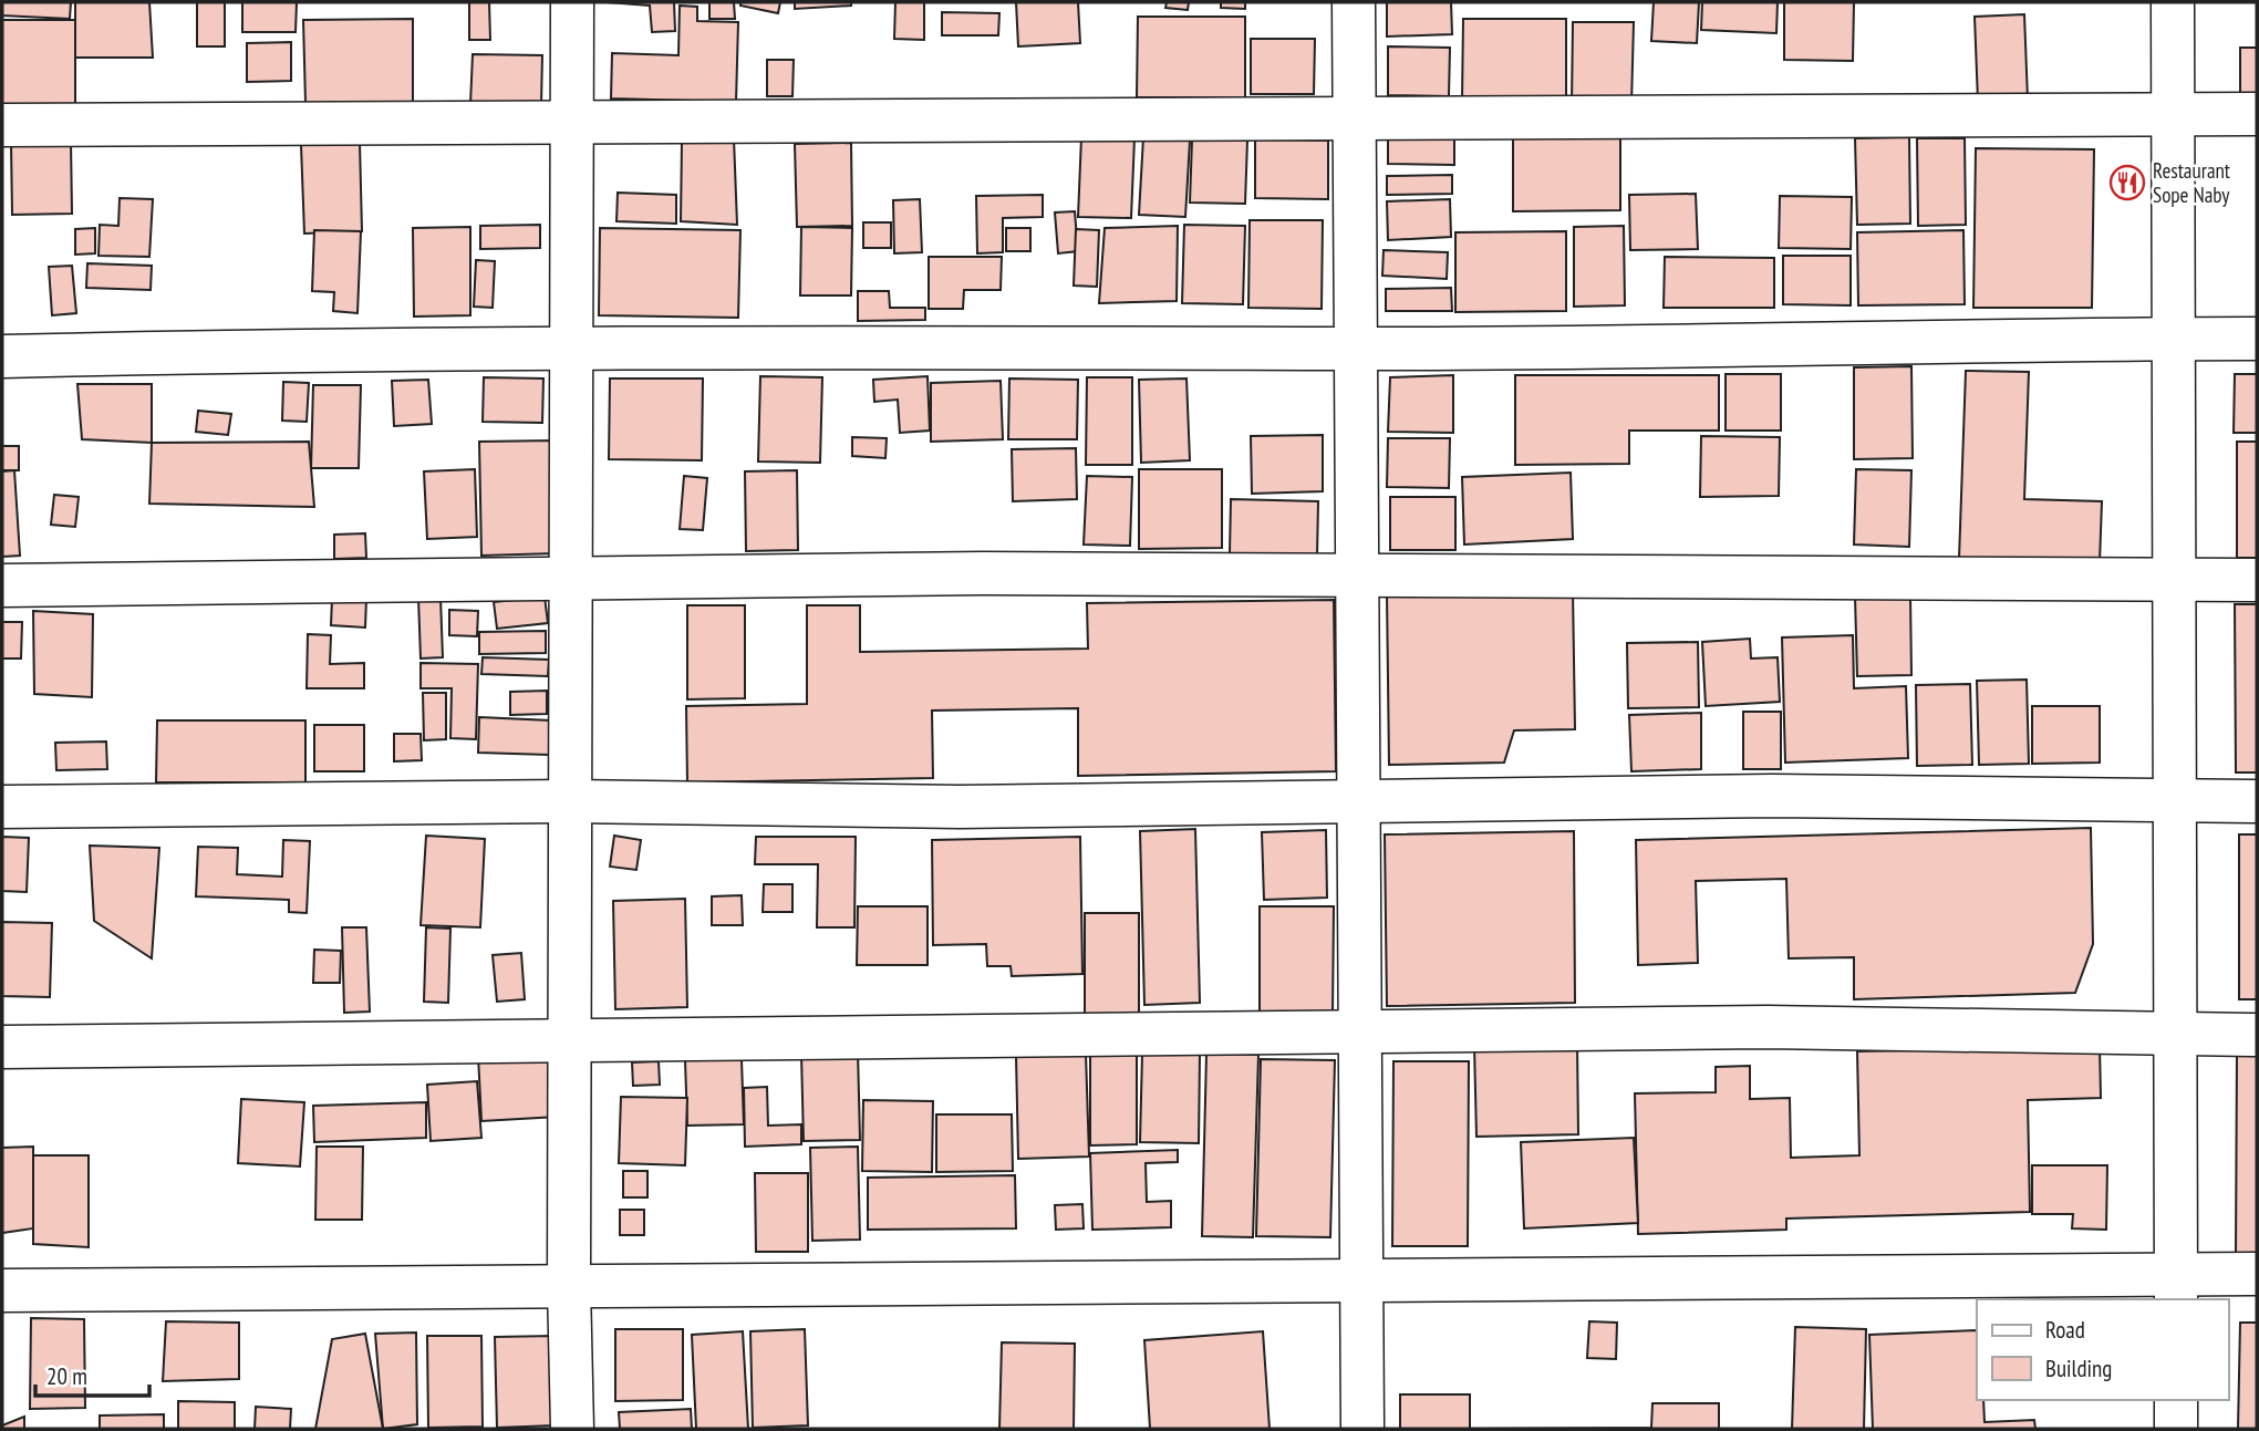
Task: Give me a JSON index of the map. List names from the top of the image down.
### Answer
{
  "places": {
    "restaurant": ["Restaurant Sope Naby"]
  },
  "legend": ["Road", "Building"],
  "scale_bar": "20 m"
}
